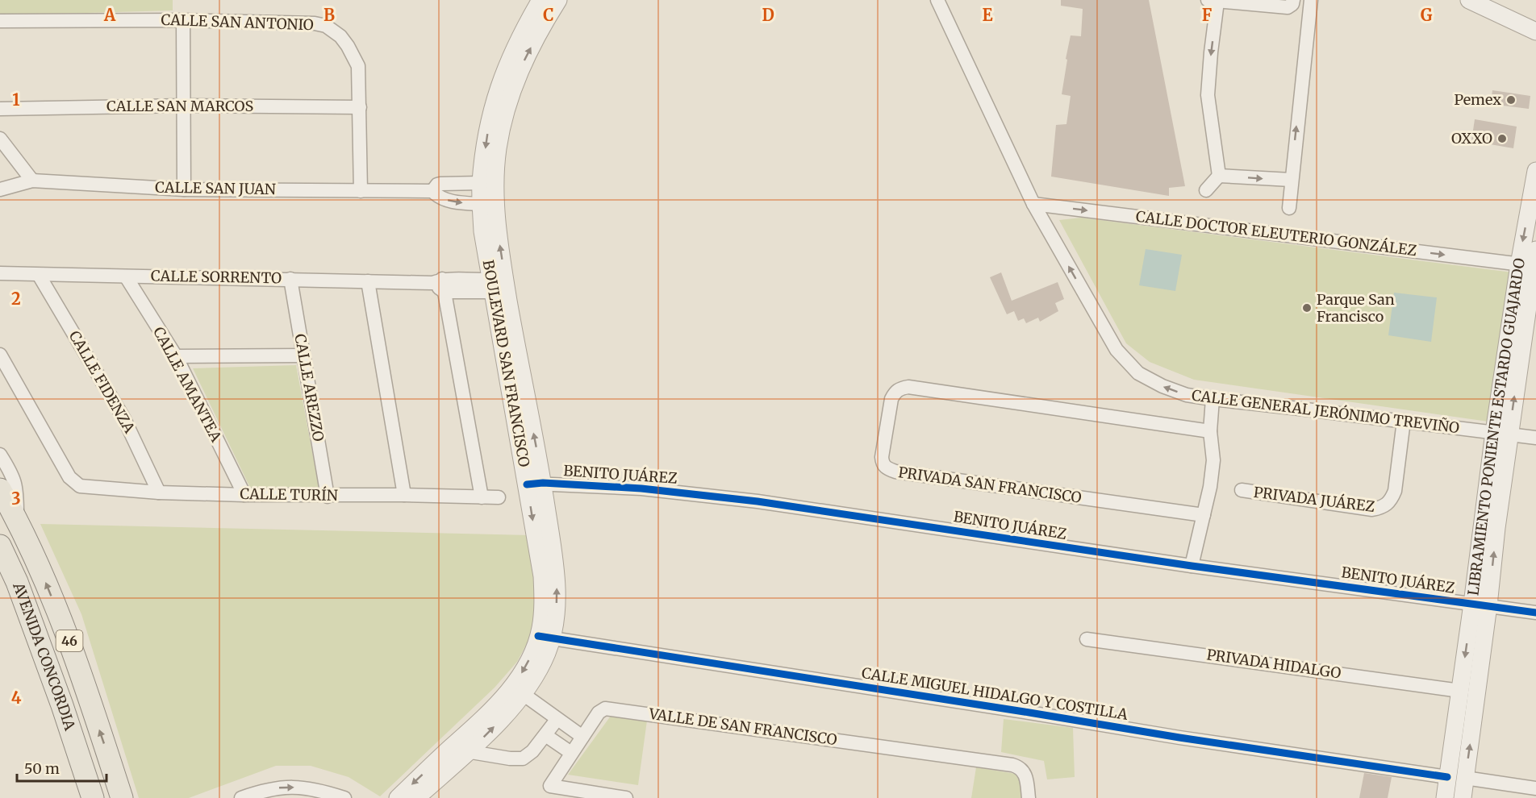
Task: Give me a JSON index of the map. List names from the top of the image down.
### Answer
{
  "streets": {
    "main road": ["46", "AVENIDA CONCORDIA"],
    "street": [
      "CALLE SAN ANTONIO",
      "CALLE SAN MARCOS",
      "CALLE SAN JUAN",
      "CALLE DOCTOR ELEUTERIO GONZÁLEZ",
      "CALLE SORRENTO",
      "BOULEVARD SAN FRANCISCO",
      "CALLE FIDENZA",
      "CALLE AMANTEA",
      "CALLE AREZZO",
      "CALLE GENERAL JERÓNIMO TREVIÑO",
      "LIBRAMIENTO PONIENTE ESTARDO GUAJARDO",
      "BENITO JUÁREZ",
      "PRIVADA SAN FRANCISCO",
      "CALLE TURÍN",
      "PRIVADA JUÁREZ",
      "PRIVADA HIDALGO",
      "CALLE MIGUEL HIDALGO Y COSTILLA",
      "VALLE DE SAN FRANCISCO"
    ]
  },
  "crossings": [
    ["CALLE SAN ANTONIO", "CALLE SAN MARCOS"],
    ["CALLE SAN ANTONIO", "CALLE SAN JUAN"],
    ["CALLE SAN JUAN", "BOULEVARD SAN FRANCISCO"],
    ["CALLE DOCTOR ELEUTERIO GONZÁLEZ", "CALLE GENERAL JERÓNIMO TREVIÑO"],
    ["CALLE DOCTOR ELEUTERIO GONZÁLEZ", "LIBRAMIENTO PONIENTE ESTARDO GUAJARDO"],
    ["CALLE SORRENTO", "BOULEVARD SAN FRANCISCO"],
    ["CALLE SORRENTO", "CALLE FIDENZA"],
    ["CALLE SORRENTO", "CALLE AMANTEA"],
    ["CALLE SORRENTO", "CALLE AREZZO"],
    ["BOULEVARD SAN FRANCISCO", "BENITO JUÁREZ"],
    ["BOULEVARD SAN FRANCISCO", "CALLE MIGUEL HIDALGO Y COSTILLA"],
    ["CALLE FIDENZA", "CALLE TURÍN"],
    ["CALLE AMANTEA", "CALLE TURÍN"],
    ["CALLE AREZZO", "CALLE TURÍN"],
    ["CALLE GENERAL JERÓNIMO TREVIÑO", "LIBRAMIENTO PONIENTE ESTARDO GUAJARDO"],
    ["CALLE GENERAL JERÓNIMO TREVIÑO", "PRIVADA JUÁREZ"],
    ["LIBRAMIENTO PONIENTE ESTARDO GUAJARDO", "BENITO JUÁREZ"],
    ["LIBRAMIENTO PONIENTE ESTARDO GUAJARDO", "PRIVADA HIDALGO"],
    ["LIBRAMIENTO PONIENTE ESTARDO GUAJARDO", "CALLE MIGUEL HIDALGO Y COSTILLA"]
  ],
  "one_way": ["CALLE DOCTOR ELEUTERIO GONZÁLEZ"],
  "places": ["Pemex", "OXXO", "Parque San Francisco"],
  "scale_bar": "50 m",
  "grid": {
    "columns": [
      "A",
      "B",
      "C",
      "D",
      "E",
      "F",
      "G"
    ],
    "rows": [
      "1",
      "2",
      "3",
      "4"
    ]
  }
}
